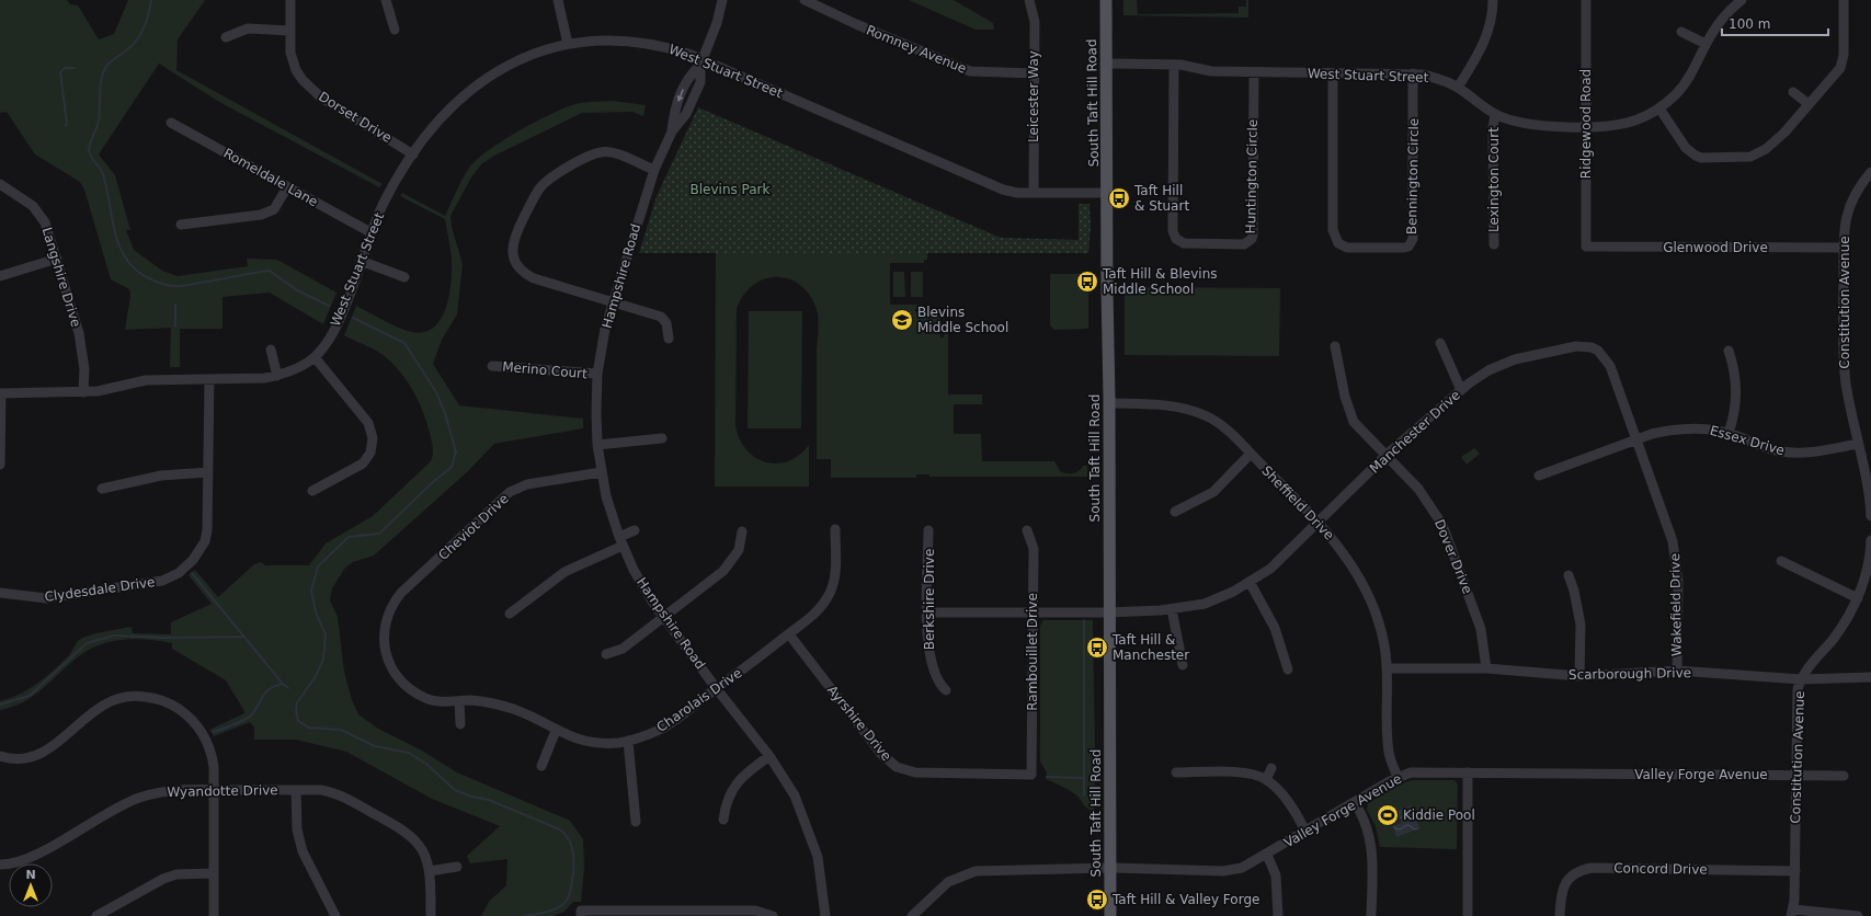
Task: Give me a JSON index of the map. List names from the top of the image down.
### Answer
{
  "streets": {
    "main road": ["South Taft Hill Road"],
    "street": [
      "Romney Avenue",
      "West Stuart Street",
      "Leicester Way",
      "Dorset Drive",
      "Ridgewood Road",
      "Huntington Circle",
      "Bennington Circle",
      "Romeldale Lane",
      "Lexington Court",
      "Glenwood Drive",
      "Hampshire Road",
      "Langshire Drive",
      "Constitution Avenue",
      "Merino Court",
      "Manchester Drive",
      "Essex Drive",
      "Sheffield Drive",
      "Cheviot Drive",
      "Dover Drive",
      "Clydesdale Drive",
      "Berkshire Drive",
      "Wakefield Drive",
      "Rambouillet Drive",
      "Scarborough Drive",
      "Charolais Drive",
      "Ayrshire Drive",
      "Valley Forge Avenue",
      "Wyandotte Drive",
      "Concord Drive"
    ]
  },
  "crossings": [
    ["Romney Avenue", "Leicester Way"],
    ["West Stuart Street", "Leicester Way"],
    ["West Stuart Street", "South Taft Hill Road"],
    ["West Stuart Street", "Dorset Drive"],
    ["West Stuart Street", "Ridgewood Road"],
    ["West Stuart Street", "Huntington Circle"],
    ["West Stuart Street", "Bennington Circle"],
    ["West Stuart Street", "Romeldale Lane"],
    ["West Stuart Street", "Lexington Court"],
    ["West Stuart Street", "Hampshire Road"],
    ["West Stuart Street", "Langshire Drive"],
    ["West Stuart Street", "Clydesdale Drive"],
    ["South Taft Hill Road", "Manchester Drive"],
    ["South Taft Hill Road", "Sheffield Drive"],
    ["South Taft Hill Road", "Valley Forge Avenue"],
    ["Ridgewood Road", "Glenwood Drive"],
    ["Glenwood Drive", "Constitution Avenue"],
    ["Hampshire Road", "Merino Court"],
    ["Hampshire Road", "Cheviot Drive"],
    ["Hampshire Road", "Charolais Drive"],
    ["Constitution Avenue", "Essex Drive"],
    ["Constitution Avenue", "Scarborough Drive"],
    ["Constitution Avenue", "Valley Forge Avenue"],
    ["Constitution Avenue", "Concord Drive"],
    ["Manchester Drive", "Essex Drive"],
    ["Manchester Drive", "Sheffield Drive"],
    ["Manchester Drive", "Dover Drive"],
    ["Manchester Drive", "Berkshire Drive"],
    ["Manchester Drive", "Wakefield Drive"],
    ["Manchester Drive", "Rambouillet Drive"],
    ["Essex Drive", "Wakefield Drive"],
    ["Sheffield Drive", "Scarborough Drive"],
    ["Sheffield Drive", "Valley Forge Avenue"],
    ["Cheviot Drive", "Charolais Drive"],
    ["Dover Drive", "Scarborough Drive"],
    ["Wakefield Drive", "Scarborough Drive"],
    ["Rambouillet Drive", "Ayrshire Drive"],
    ["Charolais Drive", "Ayrshire Drive"]
  ],
  "parks": ["Blevins Park"],
  "places": {
    "bus stop": [
      "Taft Hill & Stuart",
      "Taft Hill & Blevins Middle School",
      "Taft Hill & Manchester",
      "Taft Hill & Valley Forge"
    ],
    "school or university": ["Blevins Middle School"],
    "sports": ["Kiddie Pool"]
  },
  "scale_bar": "100 m",
  "north": "top"
}
